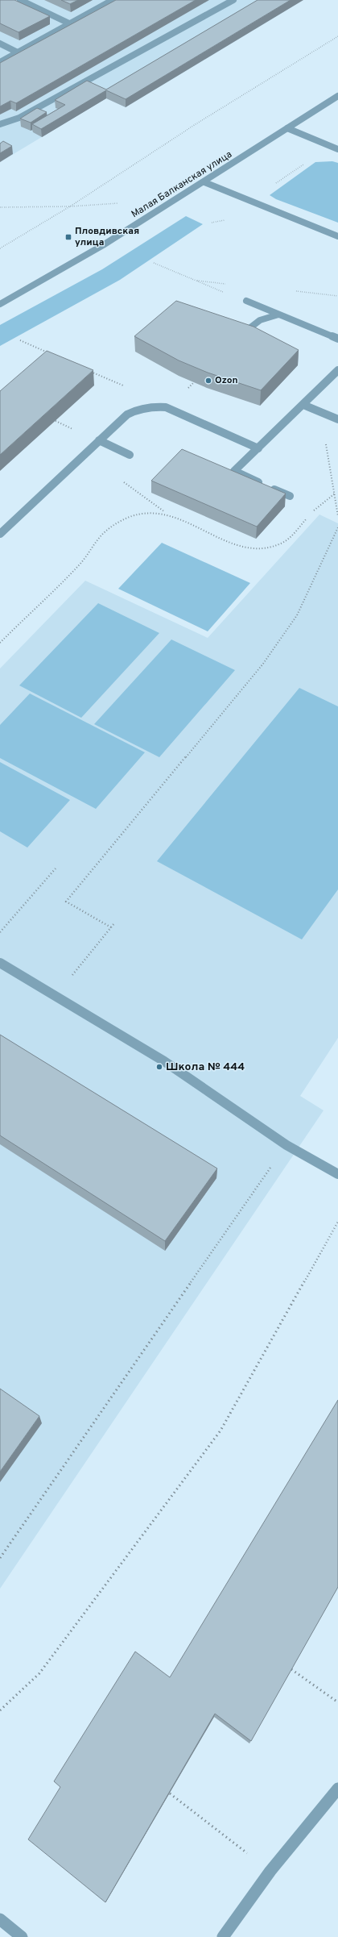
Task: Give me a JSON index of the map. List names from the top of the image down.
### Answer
{
  "streets": {
    "street": ["Малая Балканская улица"]
  },
  "places": {
    "transit": ["Пловдивская улица"],
    "other": ["Ozon", "Школа № 444"]
  }
}
